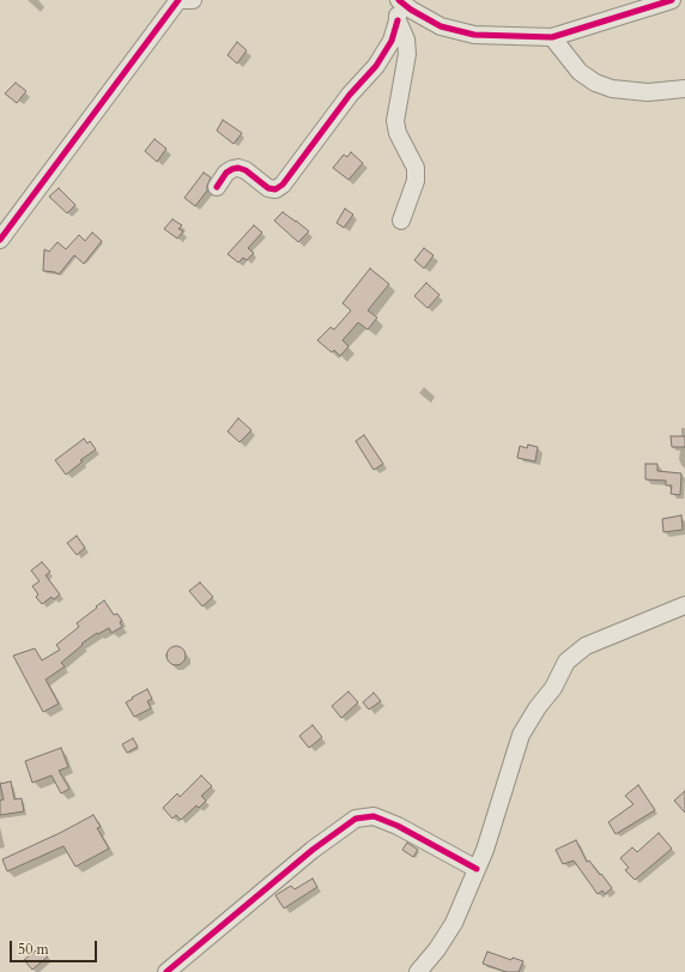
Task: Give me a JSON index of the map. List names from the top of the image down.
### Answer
{
  "scale_bar": "50 m"
}
